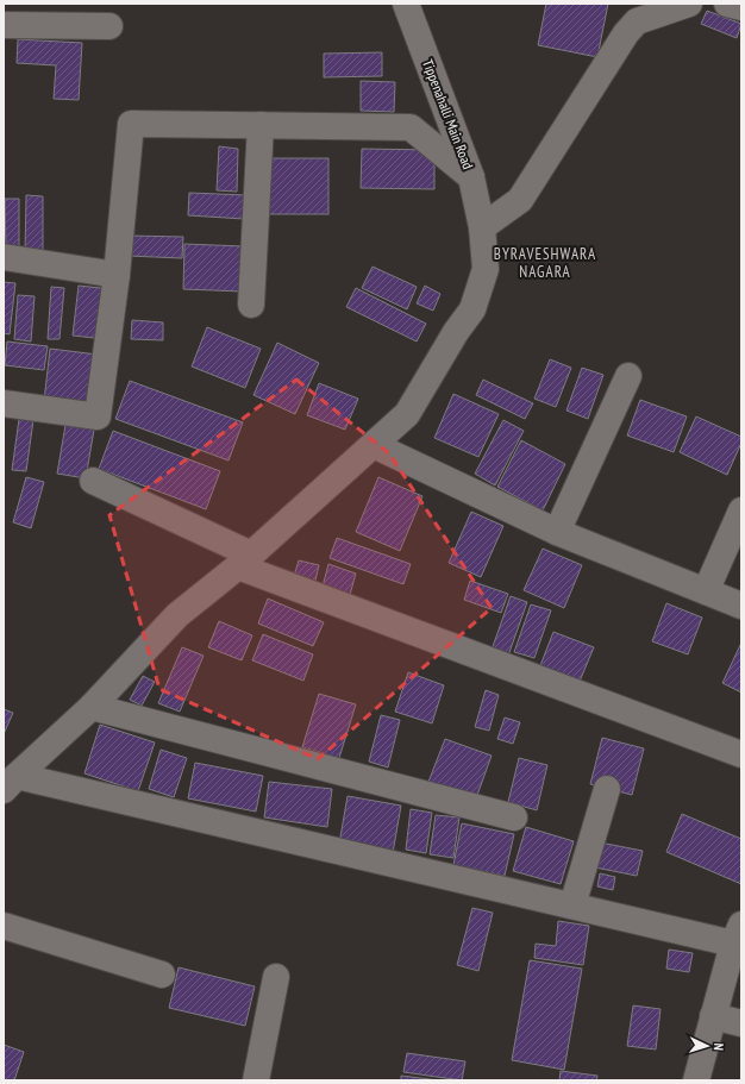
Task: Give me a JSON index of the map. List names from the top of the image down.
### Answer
{
  "streets": {
    "street": ["Tippenahalli Main Road"]
  },
  "districts": ["BYRAVESHWARA NAGARA"],
  "north": "right"
}
